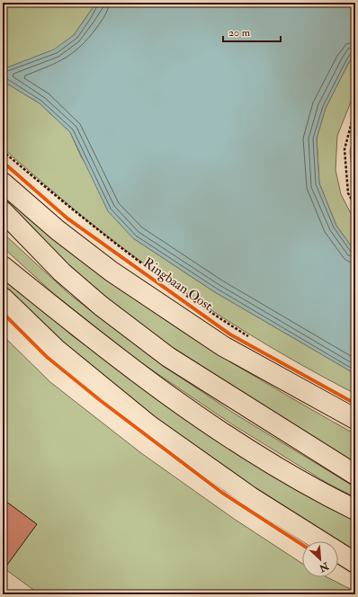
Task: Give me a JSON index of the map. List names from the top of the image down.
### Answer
{
  "streets": {
    "cycle path": ["Ringbaan Oost"]
  },
  "scale_bar": "20 m",
  "north": "bottom right"
}
